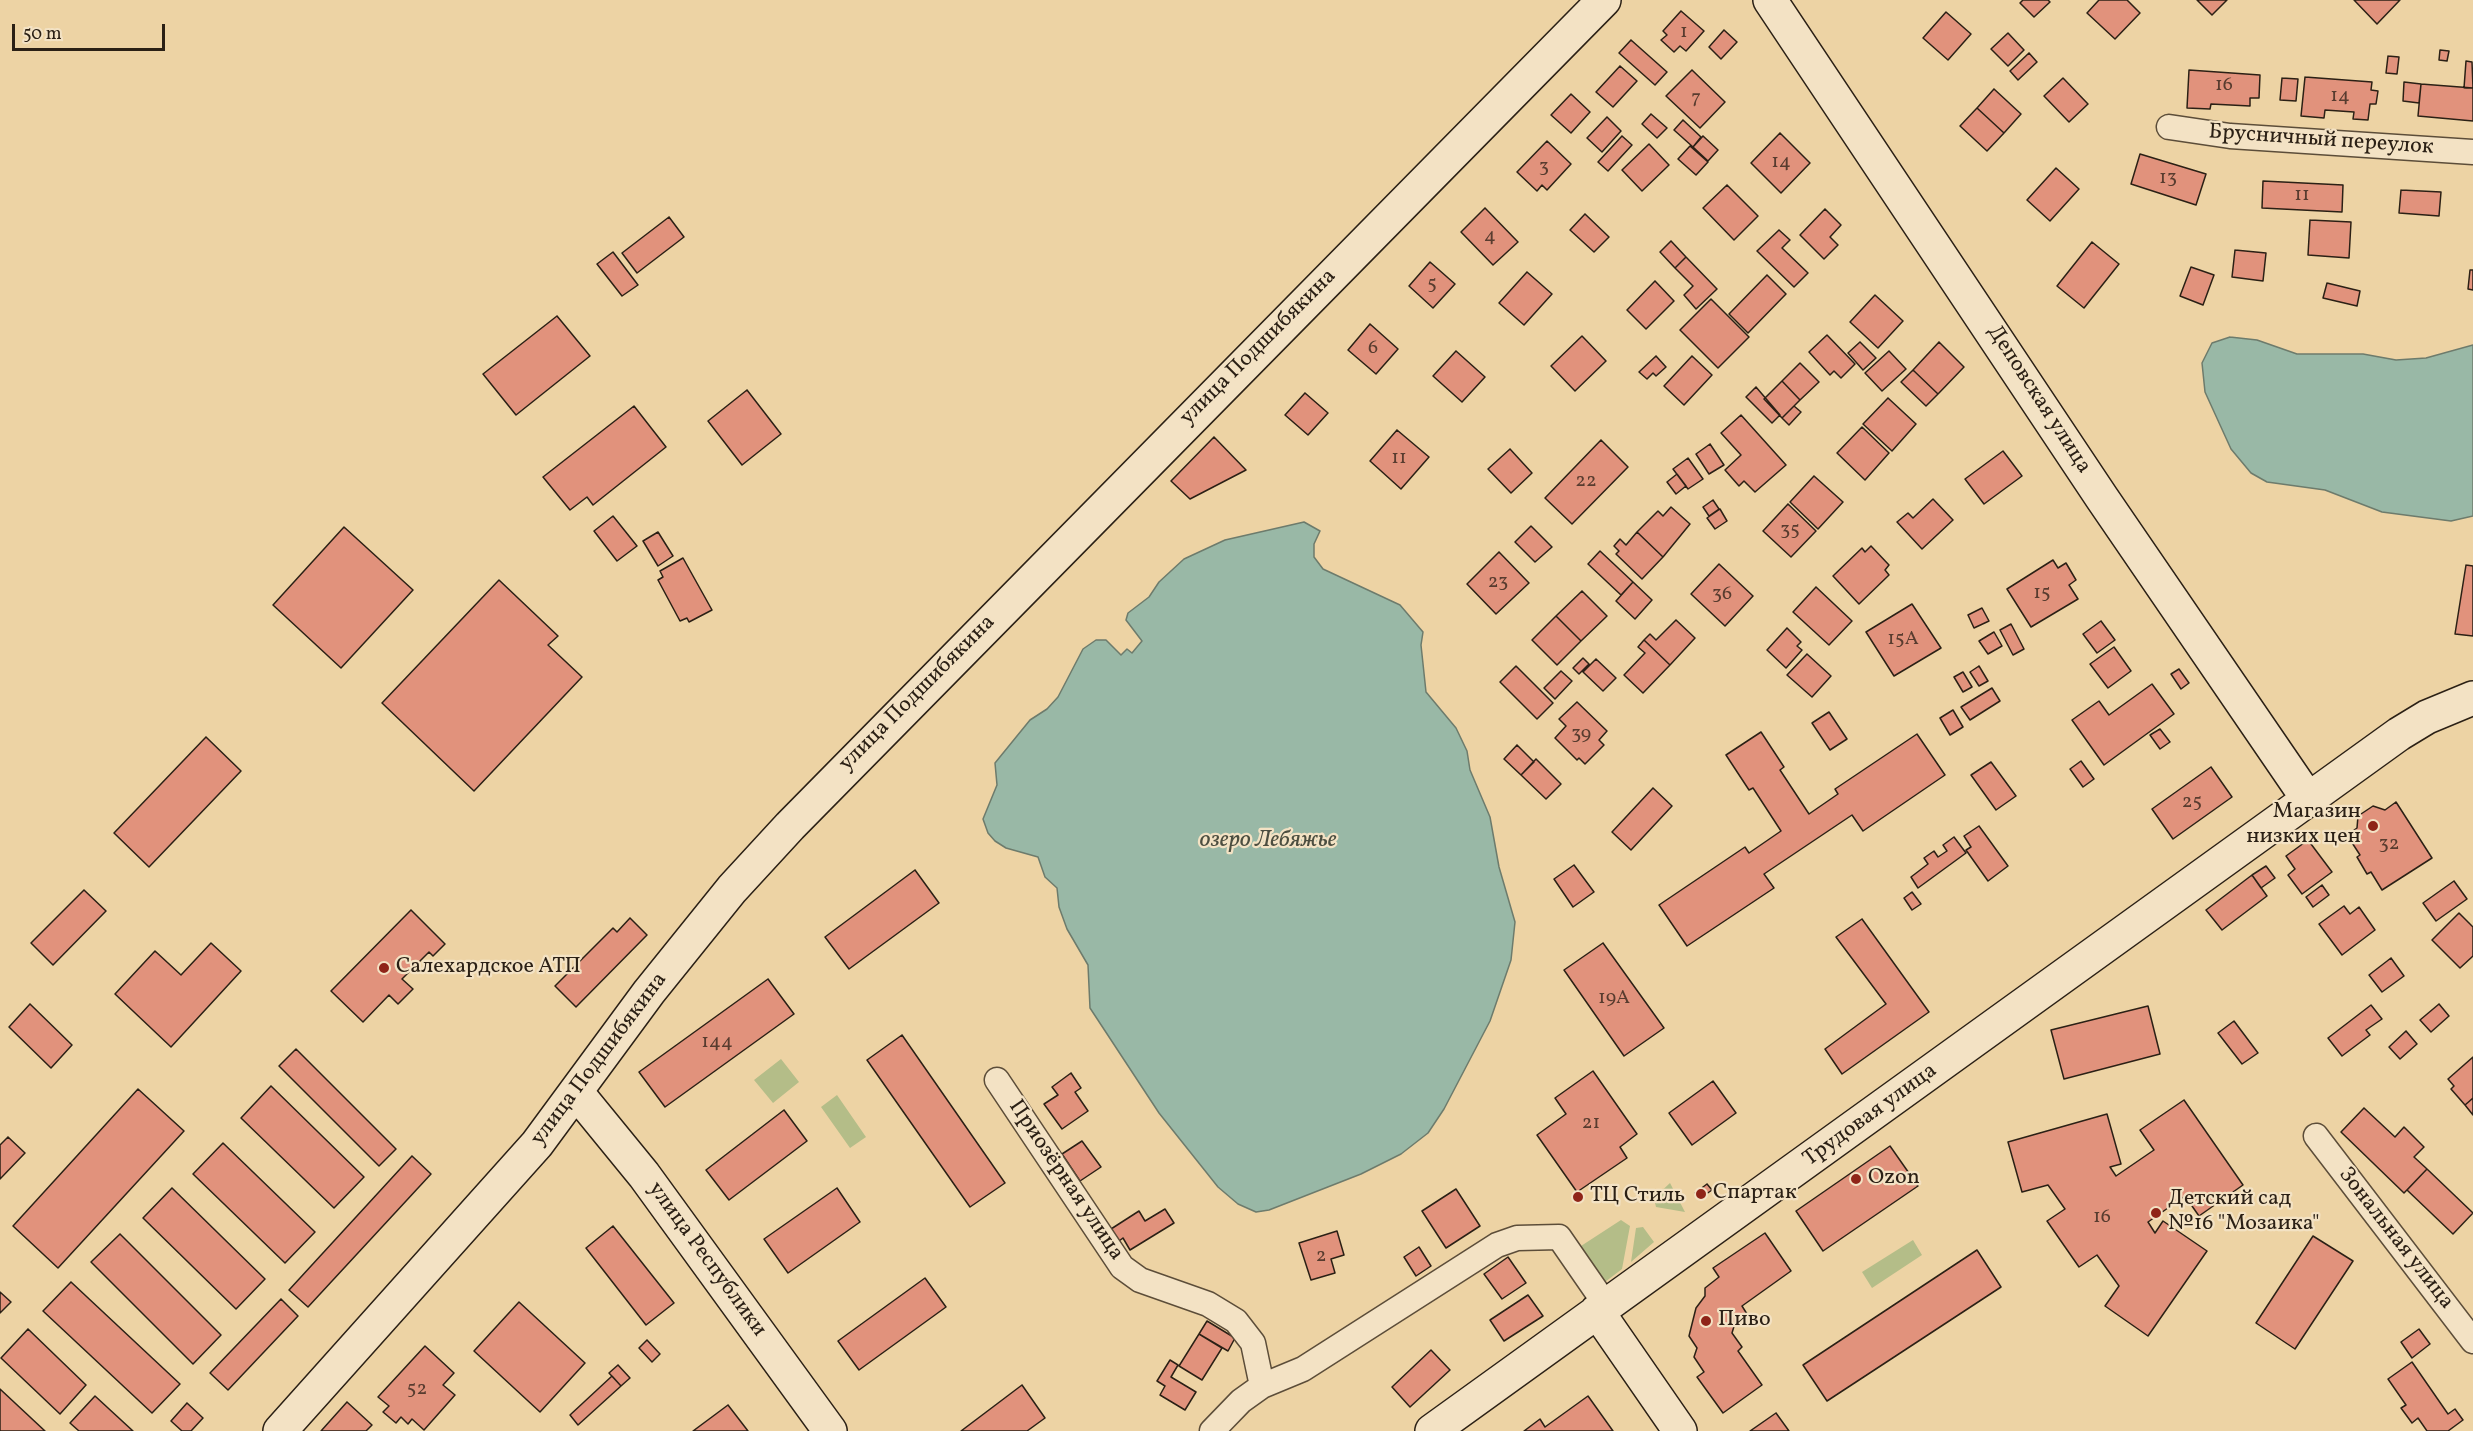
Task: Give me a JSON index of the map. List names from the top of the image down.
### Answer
{
  "streets": {
    "main road": [
      "улица Подшибякина",
      "Деповская улица",
      "Трудовая улица",
      "улица Республики"
    ],
    "street": ["Брусничный переулок", "Приозёрная улица", "Зональная улица"]
  },
  "crossings": [
    ["улица Подшибякина", "улица Республики"],
    ["Деповская улица", "Трудовая улица"]
  ],
  "water": ["озеро Лебяжье"],
  "places": [
    "Магазин низких цен",
    "Салехардское АТП",
    "Ozon",
    "Спартак",
    "ТЦ Стиль",
    "Детский сад №16 \"Мозаика\"",
    "Пиво"
  ],
  "house_numbers": [
    "1",
    "16",
    "14",
    "7",
    "14",
    "3",
    "13",
    "11",
    "4",
    "5",
    "6",
    "11",
    "22",
    "35",
    "23",
    "15",
    "36",
    "15А",
    "39",
    "25",
    "32",
    "19А",
    "144",
    "21",
    "16",
    "2",
    "52"
  ],
  "scale_bar": "50 m"
}
